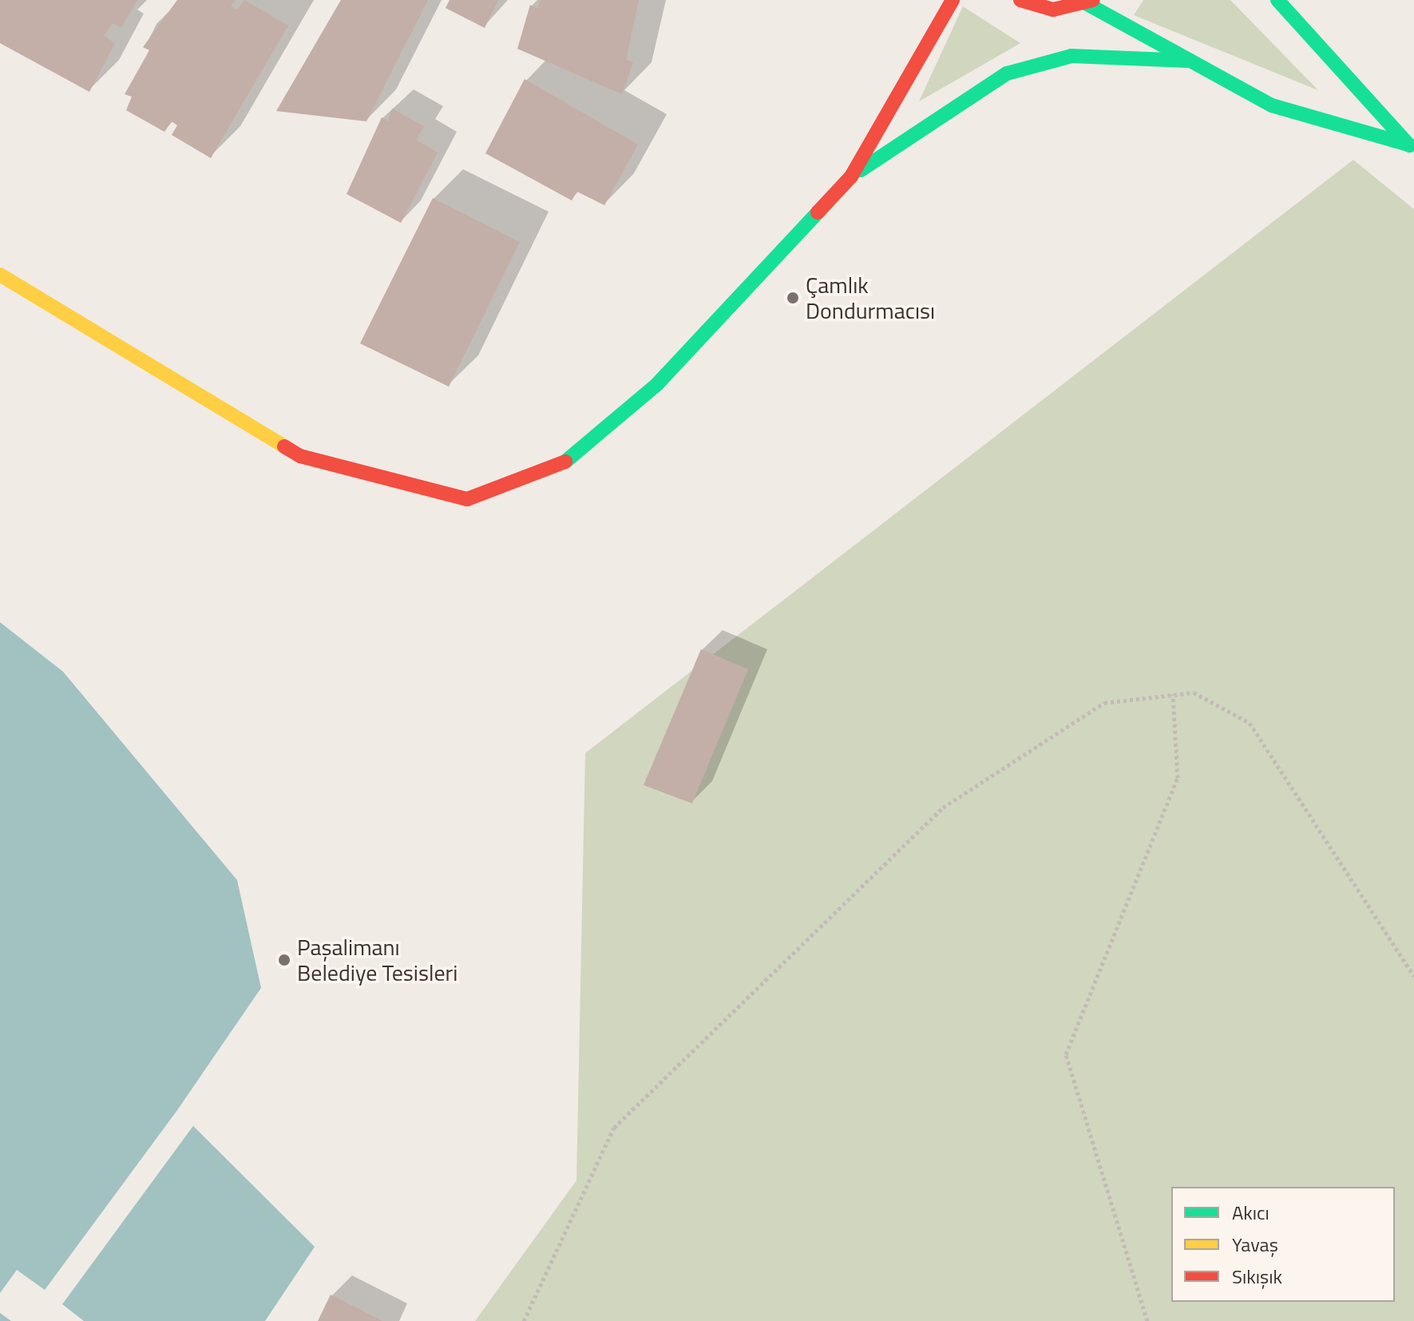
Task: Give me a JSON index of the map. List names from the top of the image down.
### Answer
{
  "places": ["Çamlık Dondurmacısı", "Paşalimanı Belediye Tesisleri"],
  "legend": ["Akıcı", "Yavaş", "Sıkışık"]
}
